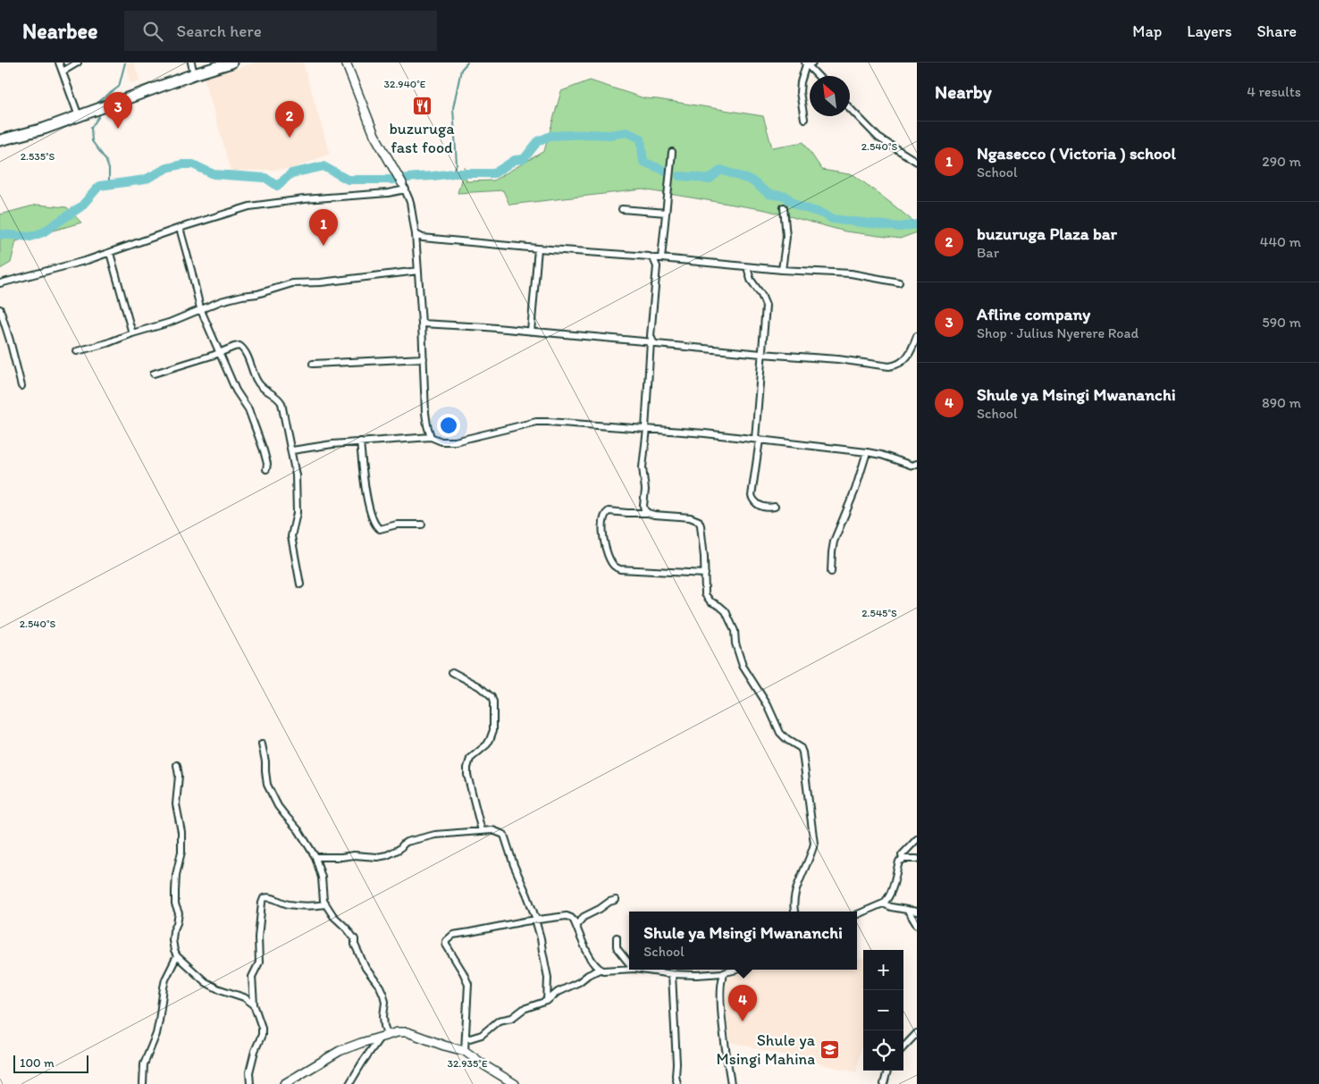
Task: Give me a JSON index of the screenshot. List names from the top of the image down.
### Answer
{
  "places": {
    "restaurant": ["buzuruga fast food"],
    "school or university": ["Shule ya Msingi Mahina"]
  },
  "scale_bar": "100 m",
  "north": "top left",
  "page": {
    "header": "Nearbee",
    "search": "Search here",
    "nav": ["Map", "Layers", "Share"],
    "heading": ["Nearby", "4 results"],
    "pins": [
      "3",
      "2",
      "1",
      "4"
    ],
    "list": [
      {
        "mark": "1",
        "name": "Ngasecco ( Victoria ) school",
        "note": "School",
        "value": "290 m"
      },
      {
        "mark": "2",
        "name": "buzuruga Plaza bar",
        "note": "Bar",
        "value": "440 m"
      },
      {
        "mark": "3",
        "name": "Afline company",
        "note": "Shop · Julius Nyerere Road",
        "value": "590 m"
      },
      {
        "mark": "4",
        "name": "Shule ya Msingi Mwananchi",
        "note": "School",
        "value": "890 m"
      }
    ],
    "popup": ["Shule ya Msingi Mwananchi", "School"],
    "map_buttons": ["+", "−"],
    "scale": "100 m"
  },
  "coordinates": [
    "32.940°E",
    "2.540°S",
    "2.535°S",
    "2.545°S",
    "32.935°E"
  ]
}
